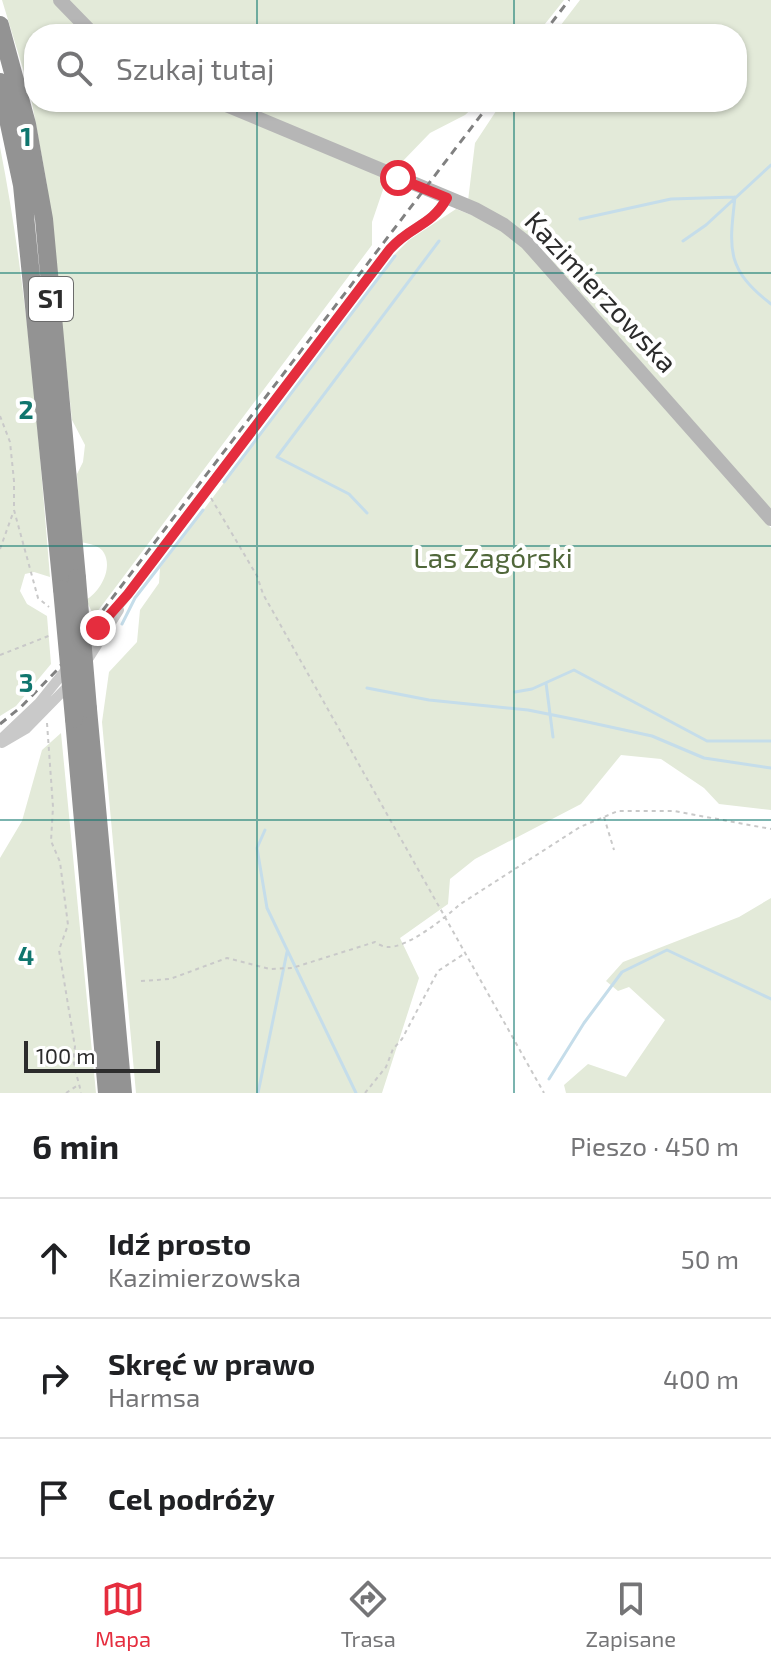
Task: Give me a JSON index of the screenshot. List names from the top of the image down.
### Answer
{
  "streets": {
    "highway": ["S1"],
    "street": ["Kazimierzowska"]
  },
  "parks": ["Las Zagórski"],
  "scale_bar": "100 m",
  "page": {
    "search": "Szukaj tutaj",
    "scale": "100 m",
    "heading": ["6 min", "Pieszo · 450 m"],
    "list": [
      ["Idź prosto", "Kazimierzowska", "50 m"],
      ["Skręć w prawo", "Harmsa", "400 m"],
      "Cel podróży"
    ],
    "nav": ["Mapa", "Trasa", "Zapisane"]
  },
  "grid": {
    "rows": [
      "1",
      "2",
      "3",
      "4"
    ]
  }
}
